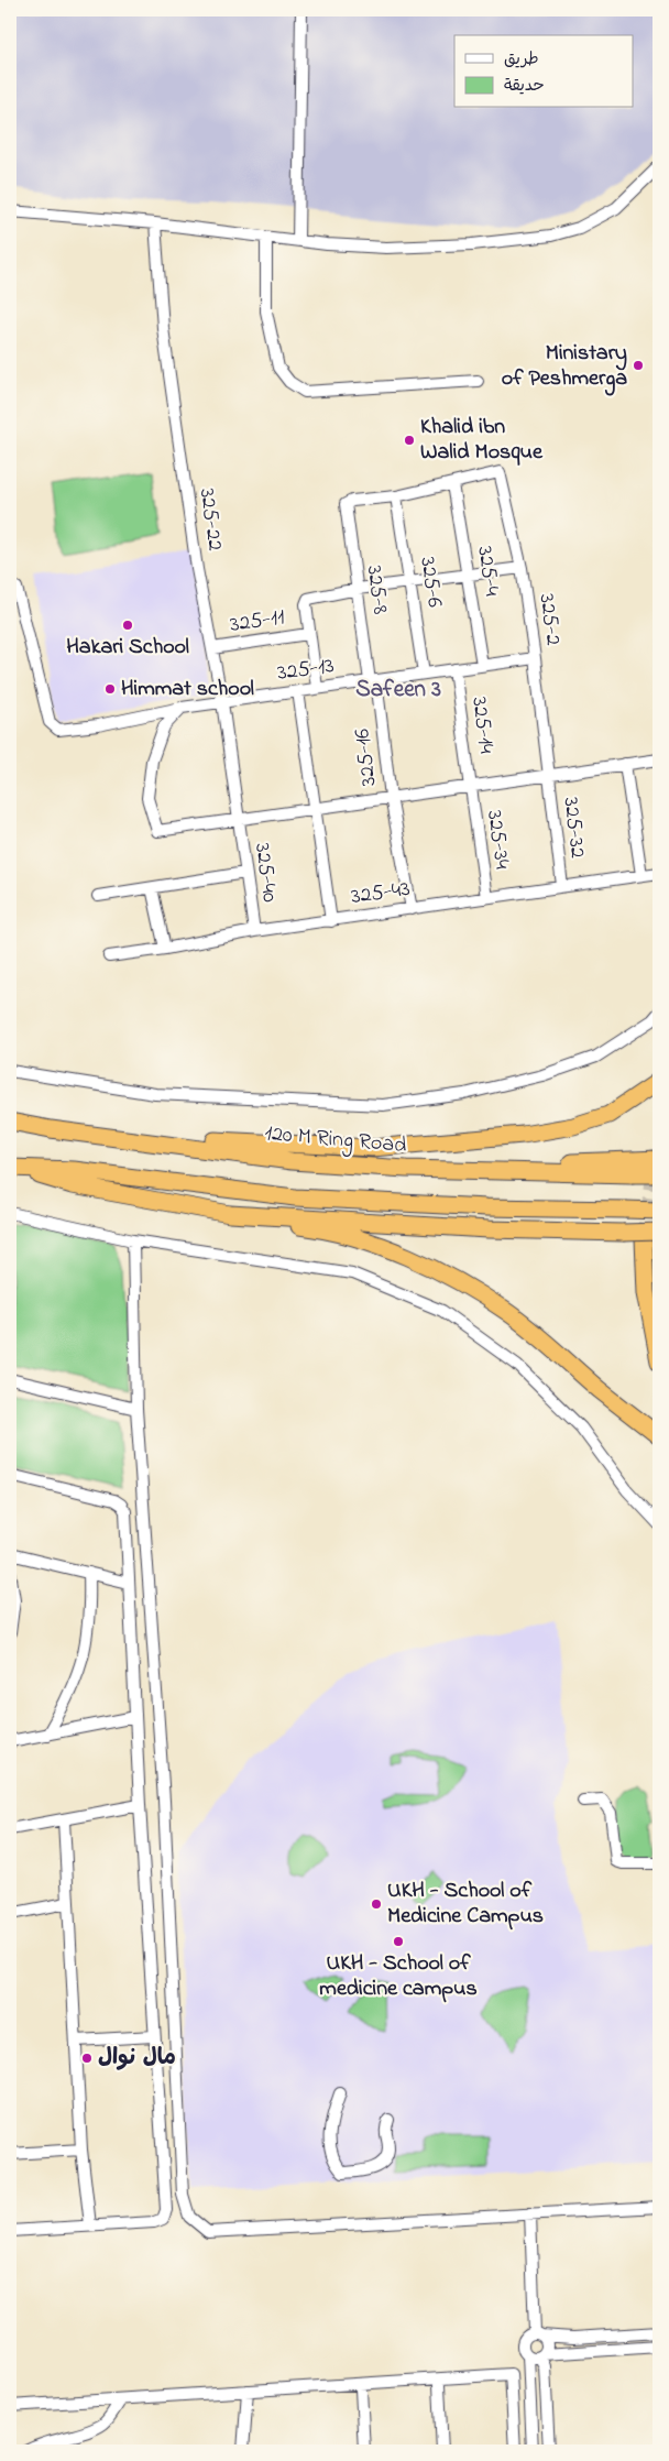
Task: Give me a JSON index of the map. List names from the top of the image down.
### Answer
{
  "streets": {
    "highway": ["120 M Ring Road"],
    "street": [
      "325-22",
      "325-4",
      "325-6",
      "325-8",
      "325-2",
      "325-11",
      "325-13",
      "325-14",
      "325-16",
      "325-32",
      "325-34",
      "325-40",
      "325-43"
    ]
  },
  "crossings": [
    ["325-22", "325-11"],
    ["325-22", "325-13"],
    ["325-22", "325-40"],
    ["325-4", "325-2"],
    ["325-4", "325-13"],
    ["325-6", "325-8"],
    ["325-6", "325-13"],
    ["325-8", "325-13"],
    ["325-8", "325-16"],
    ["325-2", "325-13"],
    ["325-2", "325-32"],
    ["325-13", "325-14"],
    ["325-13", "325-16"],
    ["325-14", "325-34"],
    ["325-16", "325-43"],
    ["325-32", "325-43"],
    ["325-34", "325-43"],
    ["325-40", "325-43"]
  ],
  "districts": ["Safeen 3"],
  "places": [
    "Ministary of Peshmerga",
    "Khalid ibn Walid Mosque",
    "Hakari School",
    "Himmat school",
    "UKH - School of Medicine Campus",
    "UKH - School of medicine campus",
    "مال نوال"
  ],
  "legend": ["طريق", "حديقة"]
}
